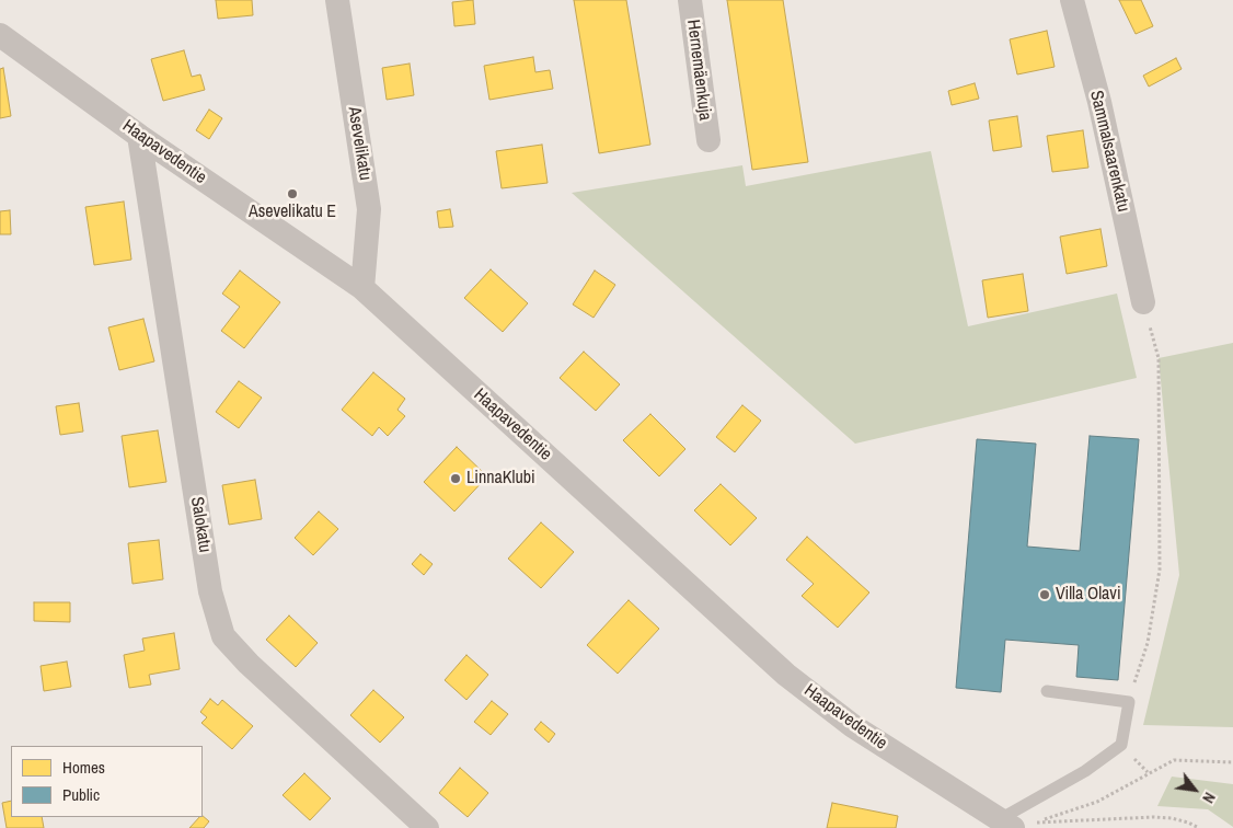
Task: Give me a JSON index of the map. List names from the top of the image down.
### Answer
{
  "streets": {
    "street": [
      "Hernemäenkuja",
      "Asevelikatu",
      "Sammalsaarenkatu",
      "Haapavedentie",
      "Salokatu"
    ]
  },
  "crossings": [
    ["Asevelikatu", "Haapavedentie"],
    ["Haapavedentie", "Salokatu"]
  ],
  "places": ["Asevelikatu E", "LinnaKlubi", "Villa Olavi"],
  "legend": ["Homes", "Public"],
  "north": "bottom right"
}
